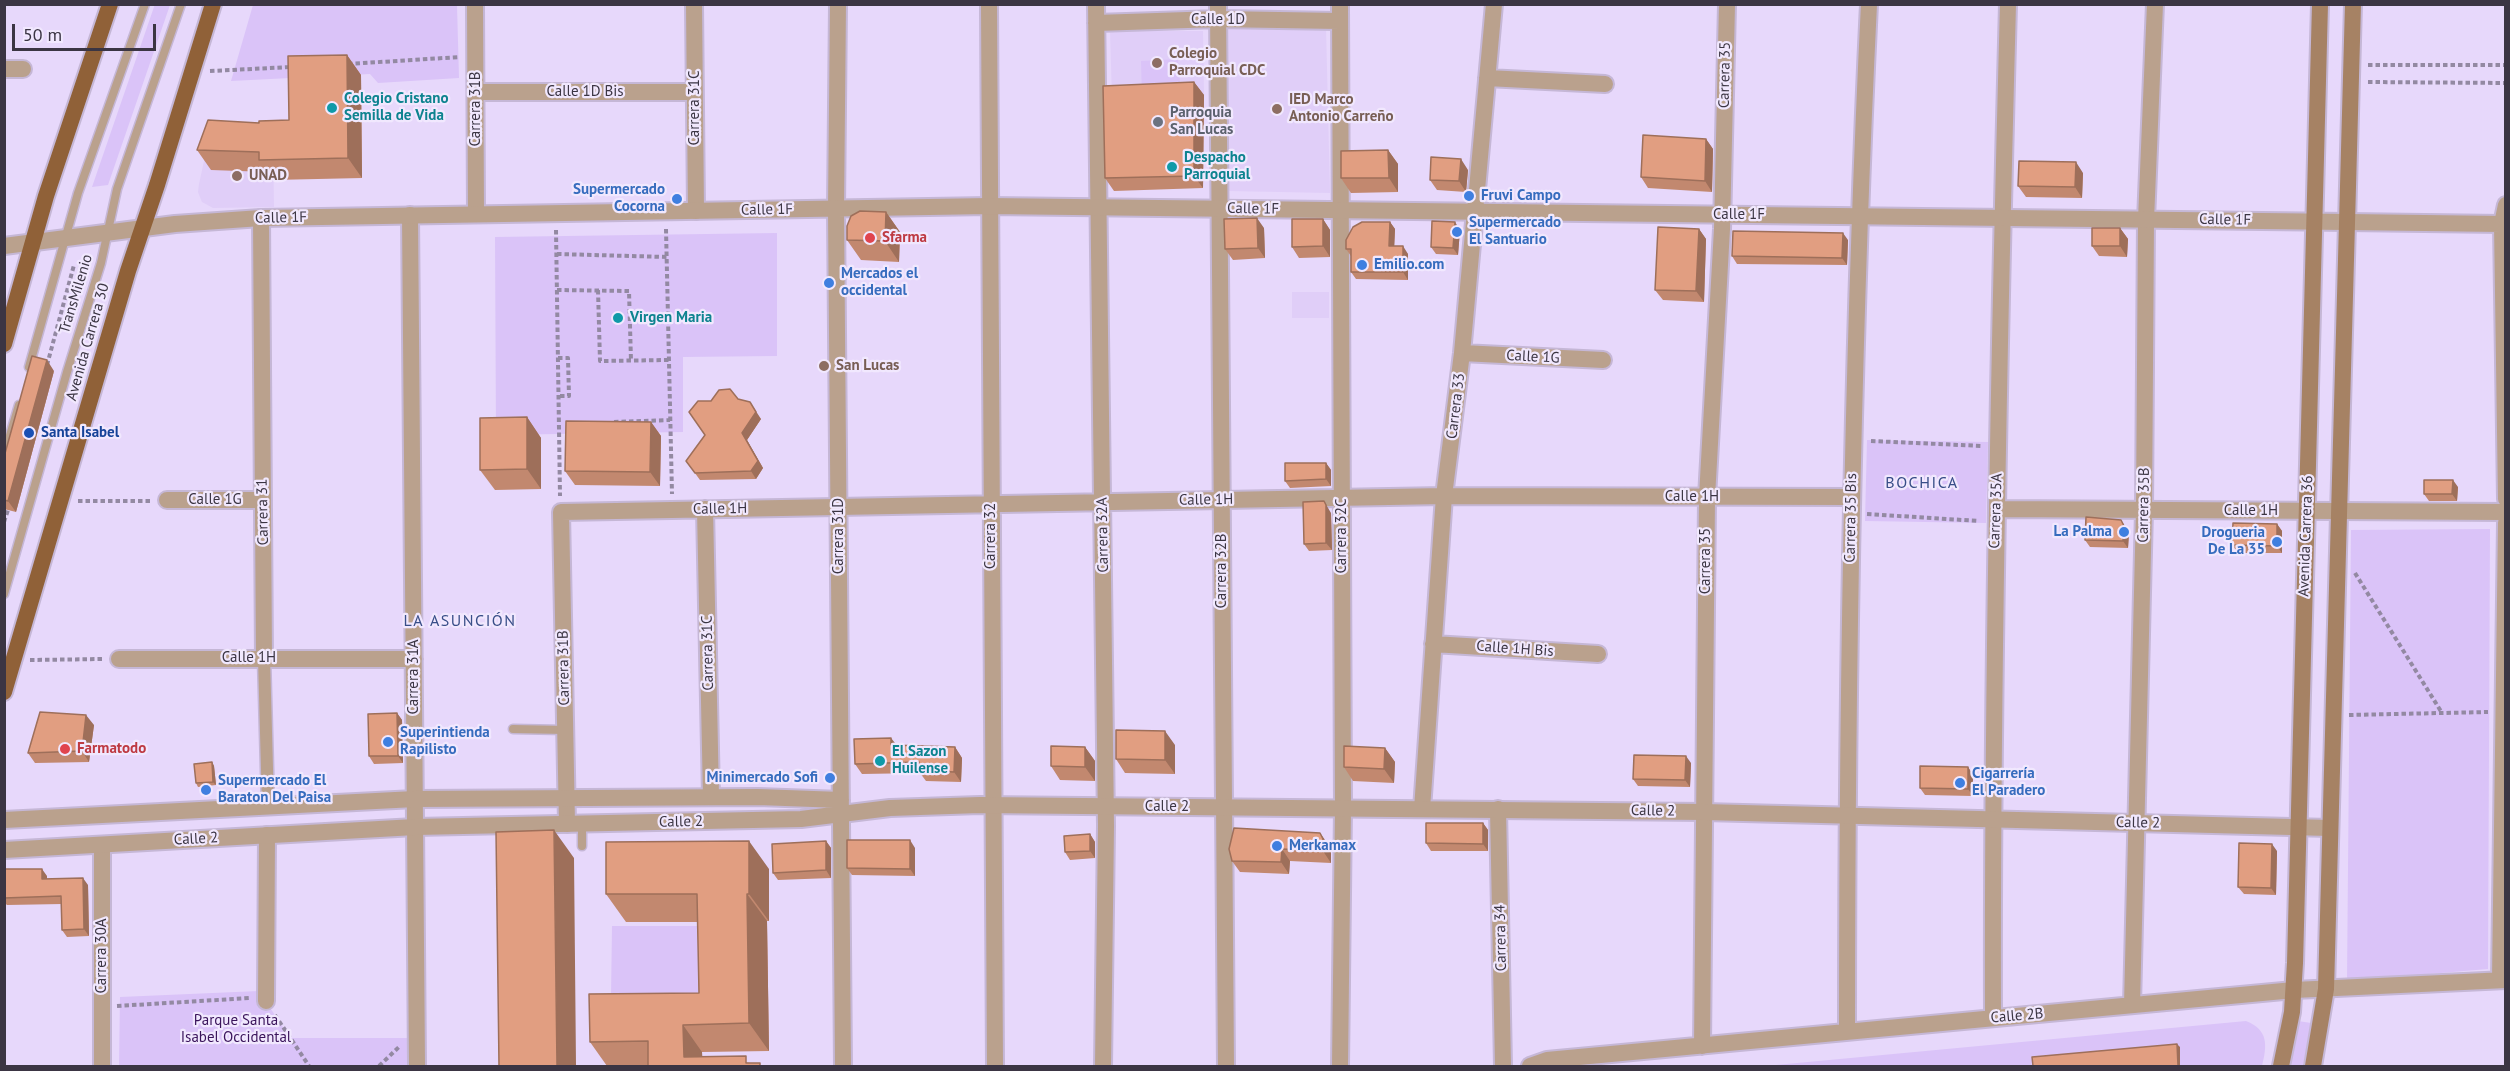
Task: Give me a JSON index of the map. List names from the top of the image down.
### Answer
{
  "streets": {
    "highway": ["Avenida Carrera 30"],
    "main road": ["Avenida Carrera 36"],
    "street": [
      "Calle 1D",
      "Carrera 35",
      "Calle 1D Bis",
      "Carrera 31C",
      "Carrera 31B",
      "Calle 1F",
      "Calle 1G",
      "Carrera 33",
      "Calle 1H",
      "Carrera 35B",
      "Carrera 35A",
      "Carrera 31",
      "Carrera 35 Bis",
      "Carrera 32A",
      "Carrera 31D",
      "Carrera 32",
      "Carrera 32C",
      "Carrera 32B",
      "Calle 1H Bis",
      "Carrera 31A",
      "Calle 2",
      "Carrera 34",
      "Carrera 30A",
      "Calle 2B"
    ],
    "lane": ["TransMilenio"]
  },
  "crossings": [
    ["Calle 1D", "Carrera 32A"],
    ["Calle 1D", "Carrera 32C"],
    ["Calle 1D", "Carrera 32B"],
    ["Carrera 35", "Calle 1F"],
    ["Carrera 35", "Calle 1H"],
    ["Carrera 35", "Calle 2"],
    ["Carrera 35", "Calle 2B"],
    ["Calle 1D Bis", "Carrera 31C"],
    ["Calle 1D Bis", "Carrera 31B"],
    ["Carrera 31C", "Calle 1F"],
    ["Carrera 31C", "Calle 1H"],
    ["Carrera 31C", "Calle 2"],
    ["Carrera 31B", "Calle 1F"],
    ["Carrera 31B", "Calle 1H"],
    ["Carrera 31B", "Calle 2"],
    ["Calle 1F", "TransMilenio"],
    ["Calle 1F", "Avenida Carrera 30"],
    ["Calle 1F", "Carrera 33"],
    ["Calle 1F", "Carrera 35B"],
    ["Calle 1F", "Carrera 35A"],
    ["Calle 1F", "Carrera 31"],
    ["Calle 1F", "Carrera 35 Bis"],
    ["Calle 1F", "Carrera 32A"],
    ["Calle 1F", "Carrera 31D"],
    ["Calle 1F", "Carrera 32"],
    ["Calle 1F", "Carrera 32C"],
    ["Calle 1F", "Avenida Carrera 36"],
    ["Calle 1F", "Carrera 32B"],
    ["Calle 1F", "Carrera 31A"],
    ["Calle 1G", "Carrera 33"],
    ["Calle 1G", "Carrera 31"],
    ["Carrera 33", "Calle 1H"],
    ["Carrera 33", "Calle 1H Bis"],
    ["Carrera 33", "Calle 2"],
    ["Calle 1H", "Carrera 35B"],
    ["Calle 1H", "Carrera 35A"],
    ["Calle 1H", "Carrera 31"],
    ["Calle 1H", "Carrera 35 Bis"],
    ["Calle 1H", "Carrera 32A"],
    ["Calle 1H", "Carrera 31D"],
    ["Calle 1H", "Carrera 32"],
    ["Calle 1H", "Carrera 32C"],
    ["Calle 1H", "Avenida Carrera 36"],
    ["Calle 1H", "Carrera 32B"],
    ["Calle 1H", "Carrera 31A"],
    ["Carrera 35B", "Calle 2"],
    ["Carrera 35B", "Calle 2B"],
    ["Carrera 35A", "Calle 2"],
    ["Carrera 35A", "Calle 2B"],
    ["Carrera 31", "Calle 2"],
    ["Carrera 35 Bis", "Calle 2"],
    ["Carrera 35 Bis", "Calle 2B"],
    ["Carrera 32A", "Calle 2"],
    ["Carrera 31D", "Calle 2"],
    ["Carrera 32", "Calle 2"],
    ["Carrera 32C", "Calle 2"],
    ["Avenida Carrera 36", "Calle 2"],
    ["Avenida Carrera 36", "Calle 2B"],
    ["Carrera 32B", "Calle 2"],
    ["Carrera 31A", "Calle 2"],
    ["Calle 2", "Carrera 34"],
    ["Calle 2", "Carrera 30A"]
  ],
  "districts": ["BOCHICA", "LA ASUNCIÓN"],
  "parks": ["Parque Santa Isabel Occidental"],
  "places": [
    "Colegio Parroquial CDC",
    "Colegio Cristano Semilla de Vida",
    "IED Marco Antonio Carreño",
    "Parroquia San Lucas",
    "Despacho Parroquial",
    "UNAD",
    "Fruvi Campo",
    "Supermercado Cocorna",
    "Supermercado El Santuario",
    "Sfarma",
    "Emilio.com",
    "Mercados el occidental",
    "Virgen Maria",
    "San Lucas",
    "Santa Isabel",
    "La Palma",
    "Drogueria De La 35",
    "Superintienda Rapilisto",
    "Farmatodo",
    "El Sazon Huilense",
    "Minimercado Sofi",
    "Cigarrería El Paradero",
    "Supermercado El Baraton Del Paisa",
    "Merkamax"
  ],
  "scale_bar": "50 m"
}
